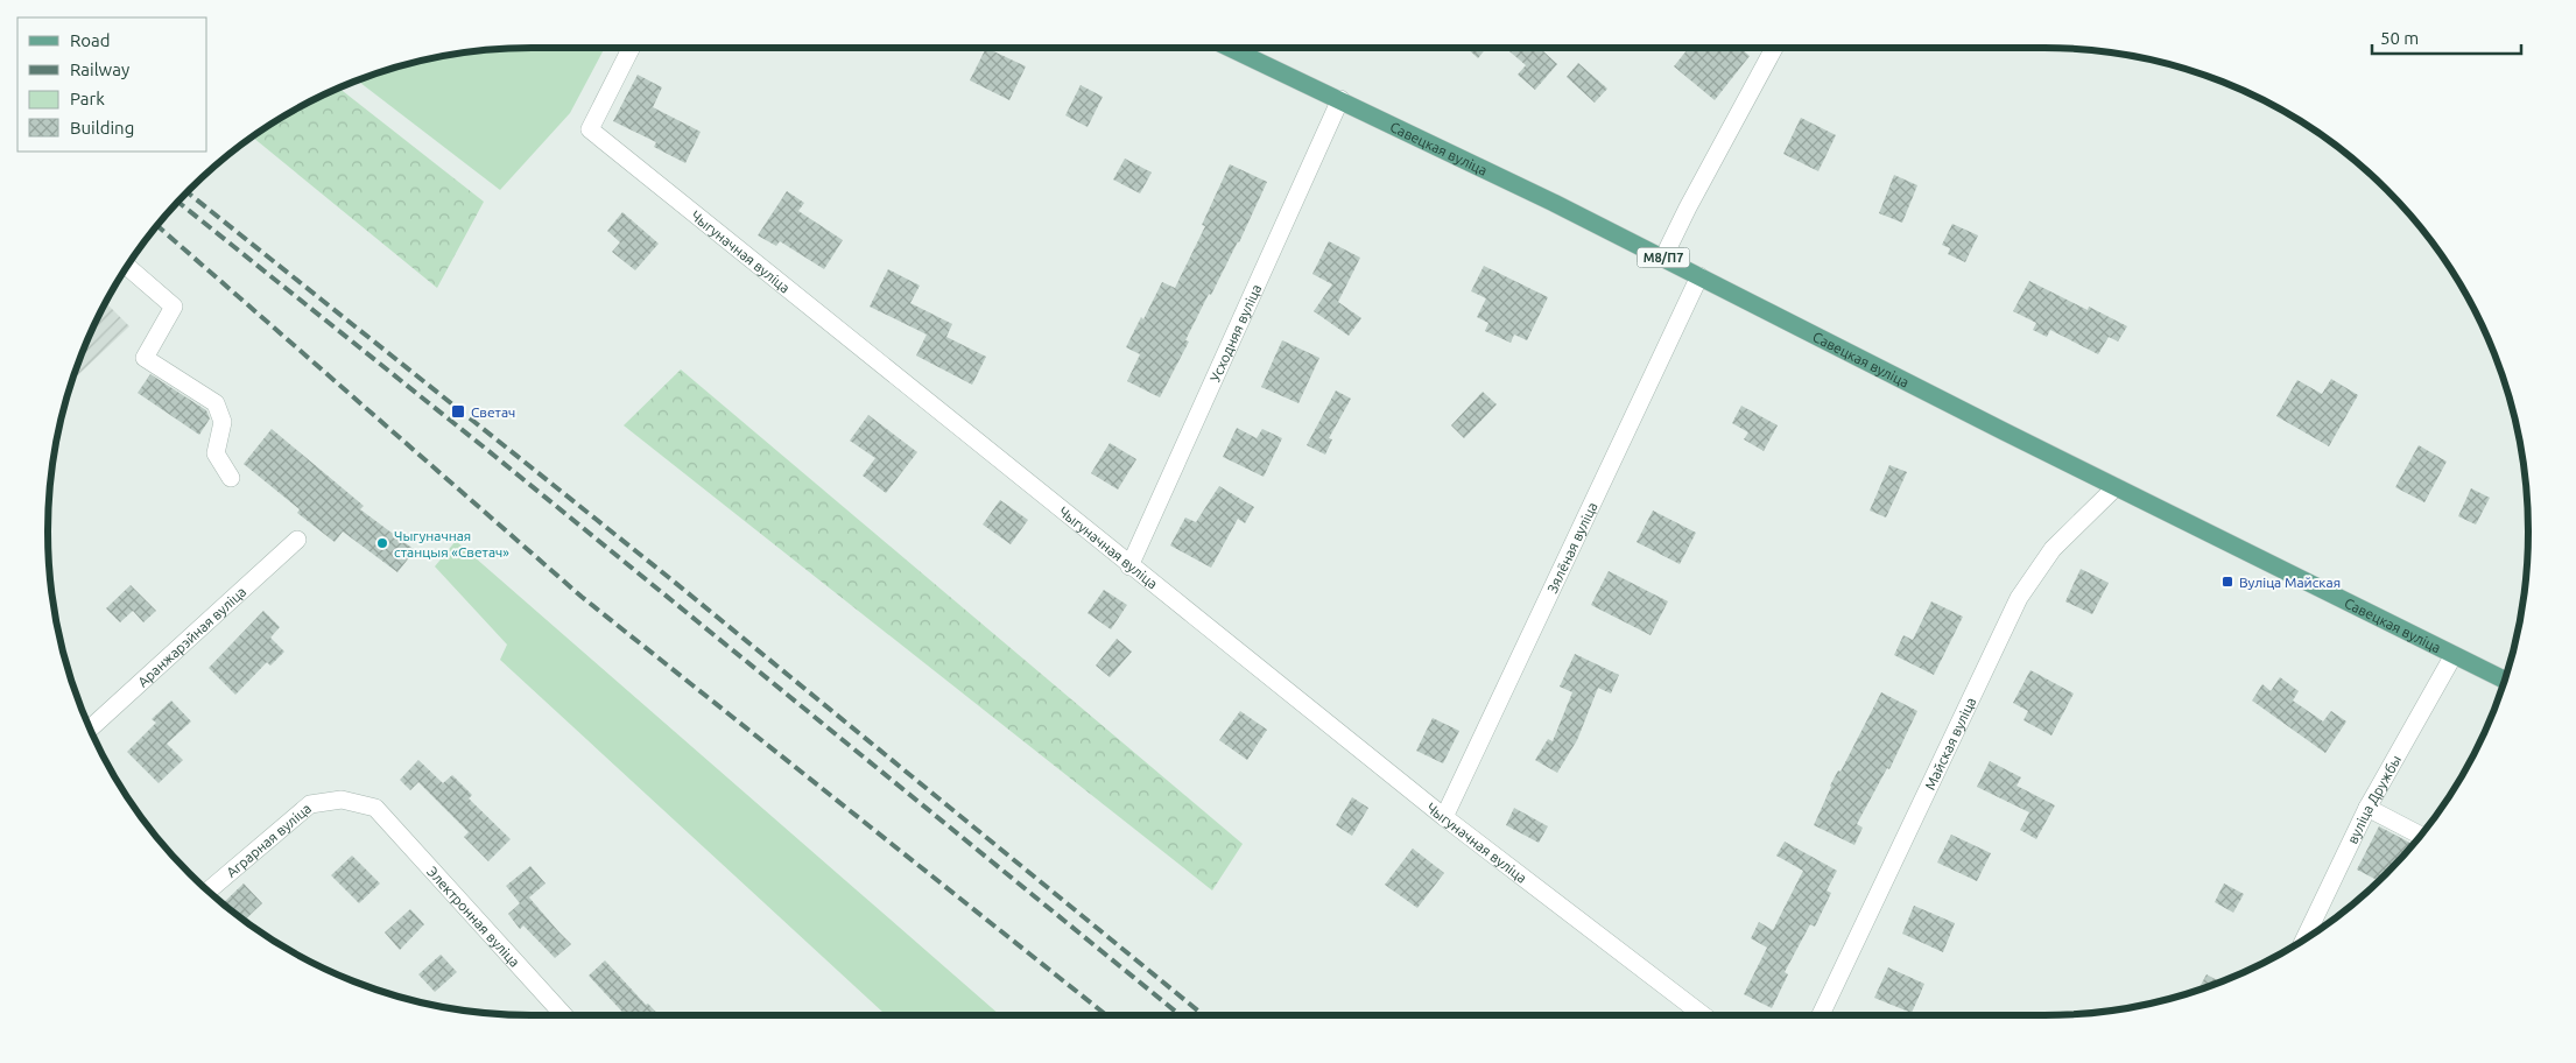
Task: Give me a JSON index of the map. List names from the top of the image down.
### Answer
{
  "streets": {
    "main road": ["Савецкая вуліца", "М8/П7"],
    "street": [
      "Чыгуначная вуліца",
      "Усходняя вуліца",
      "Зялёная вуліца",
      "Аранжарэйная вуліца",
      "Майская вуліца",
      "вуліца Дружбы",
      "Аграрная вуліца",
      "Электронная вуліца"
    ]
  },
  "crossings": [
    ["Савецкая вуліца", "Усходняя вуліца"],
    ["Савецкая вуліца", "Зялёная вуліца"],
    ["Савецкая вуліца", "Майская вуліца"],
    ["Савецкая вуліца", "вуліца Дружбы"],
    ["Чыгуначная вуліца", "Усходняя вуліца"],
    ["Чыгуначная вуліца", "Зялёная вуліца"],
    ["Аграрная вуліца", "Электронная вуліца"]
  ],
  "places": {
    "transit": ["Светач", "Вуліца Майская"],
    "other": ["Чыгуначная станцыя «Светач»"]
  },
  "legend": [
    "Road",
    "Railway",
    "Park",
    "Building"
  ],
  "scale_bar": "50 m"
}
